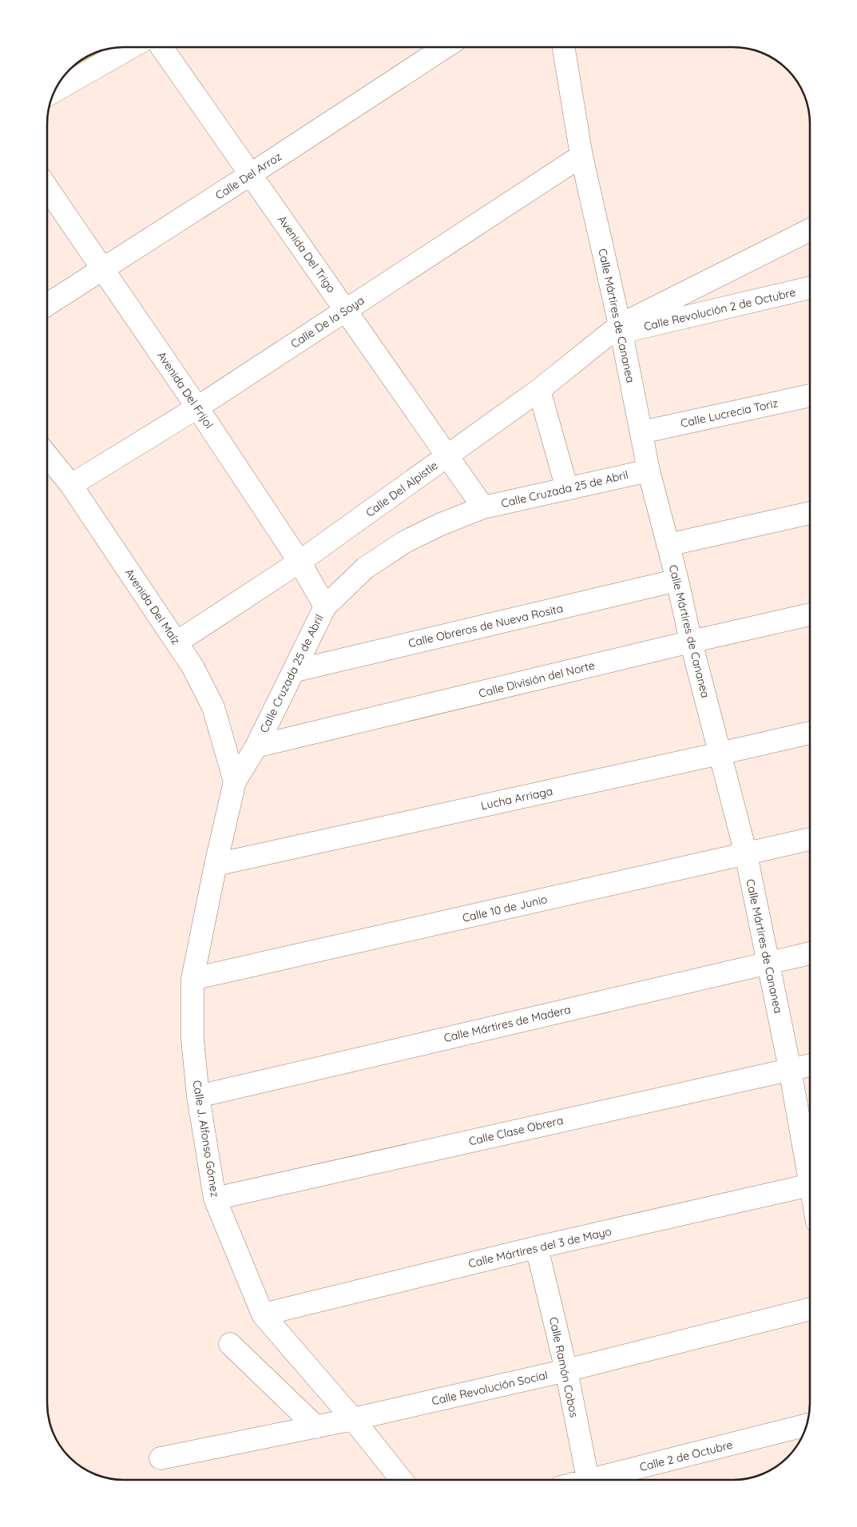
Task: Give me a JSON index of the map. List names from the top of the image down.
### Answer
{
  "streets": {
    "street": [
      "Calle Del Arroz",
      "Avenida Del Trigo",
      "Calle Revolución 2 de Octubre",
      "Calle Mártires de Cananea",
      "Calle De la Soya",
      "Avenida Del Frijol",
      "Calle Lucrecia Toriz",
      "Calle Del Alpistle",
      "Calle Cruzada 25 de Abril",
      "Avenida Del Maíz",
      "Calle Obreros de Nueva Rosita",
      "Calle División del Norte",
      "Lucha Arriaga",
      "Calle 10 de Junio",
      "Calle Mártires de Madera",
      "Calle Clase Obrera",
      "Calle J. Alfonso Gómez",
      "Calle Mártires del 3 de Mayo",
      "Calle Ramón Cobos",
      "Calle Revolución Social",
      "Calle 2 de Octubre"
    ]
  },
  "crossings": [
    ["Calle Del Arroz", "Avenida Del Trigo"],
    ["Calle Del Arroz", "Avenida Del Frijol"],
    ["Avenida Del Trigo", "Calle De la Soya"],
    ["Avenida Del Trigo", "Calle Del Alpistle"],
    ["Avenida Del Trigo", "Calle Cruzada 25 de Abril"],
    ["Calle Revolución 2 de Octubre", "Calle Mártires de Cananea"],
    ["Calle Revolución 2 de Octubre", "Calle Del Alpistle"],
    ["Calle Mártires de Cananea", "Calle De la Soya"],
    ["Calle Mártires de Cananea", "Calle Lucrecia Toriz"],
    ["Calle Mártires de Cananea", "Calle Del Alpistle"],
    ["Calle Mártires de Cananea", "Calle Cruzada 25 de Abril"],
    ["Calle Mártires de Cananea", "Calle Obreros de Nueva Rosita"],
    ["Calle Mártires de Cananea", "Calle División del Norte"],
    ["Calle Mártires de Cananea", "Lucha Arriaga"],
    ["Calle Mártires de Cananea", "Calle 10 de Junio"],
    ["Calle Mártires de Cananea", "Calle Mártires de Madera"],
    ["Calle Mártires de Cananea", "Calle Clase Obrera"],
    ["Calle De la Soya", "Avenida Del Frijol"],
    ["Calle De la Soya", "Avenida Del Maíz"],
    ["Avenida Del Frijol", "Calle Del Alpistle"],
    ["Avenida Del Frijol", "Calle Cruzada 25 de Abril"],
    ["Calle Del Alpistle", "Avenida Del Maíz"],
    ["Calle Cruzada 25 de Abril", "Avenida Del Maíz"],
    ["Calle Cruzada 25 de Abril", "Calle Obreros de Nueva Rosita"],
    ["Calle Cruzada 25 de Abril", "Calle División del Norte"],
    ["Calle Cruzada 25 de Abril", "Calle J. Alfonso Gómez"],
    ["Avenida Del Maíz", "Calle J. Alfonso Gómez"],
    ["Lucha Arriaga", "Calle J. Alfonso Gómez"],
    ["Calle 10 de Junio", "Calle J. Alfonso Gómez"],
    ["Calle Mártires de Madera", "Calle J. Alfonso Gómez"],
    ["Calle Clase Obrera", "Calle J. Alfonso Gómez"],
    ["Calle J. Alfonso Gómez", "Calle Mártires del 3 de Mayo"],
    ["Calle J. Alfonso Gómez", "Calle Revolución Social"],
    ["Calle Mártires del 3 de Mayo", "Calle Ramón Cobos"],
    ["Calle Ramón Cobos", "Calle Revolución Social"]
  ]
}
